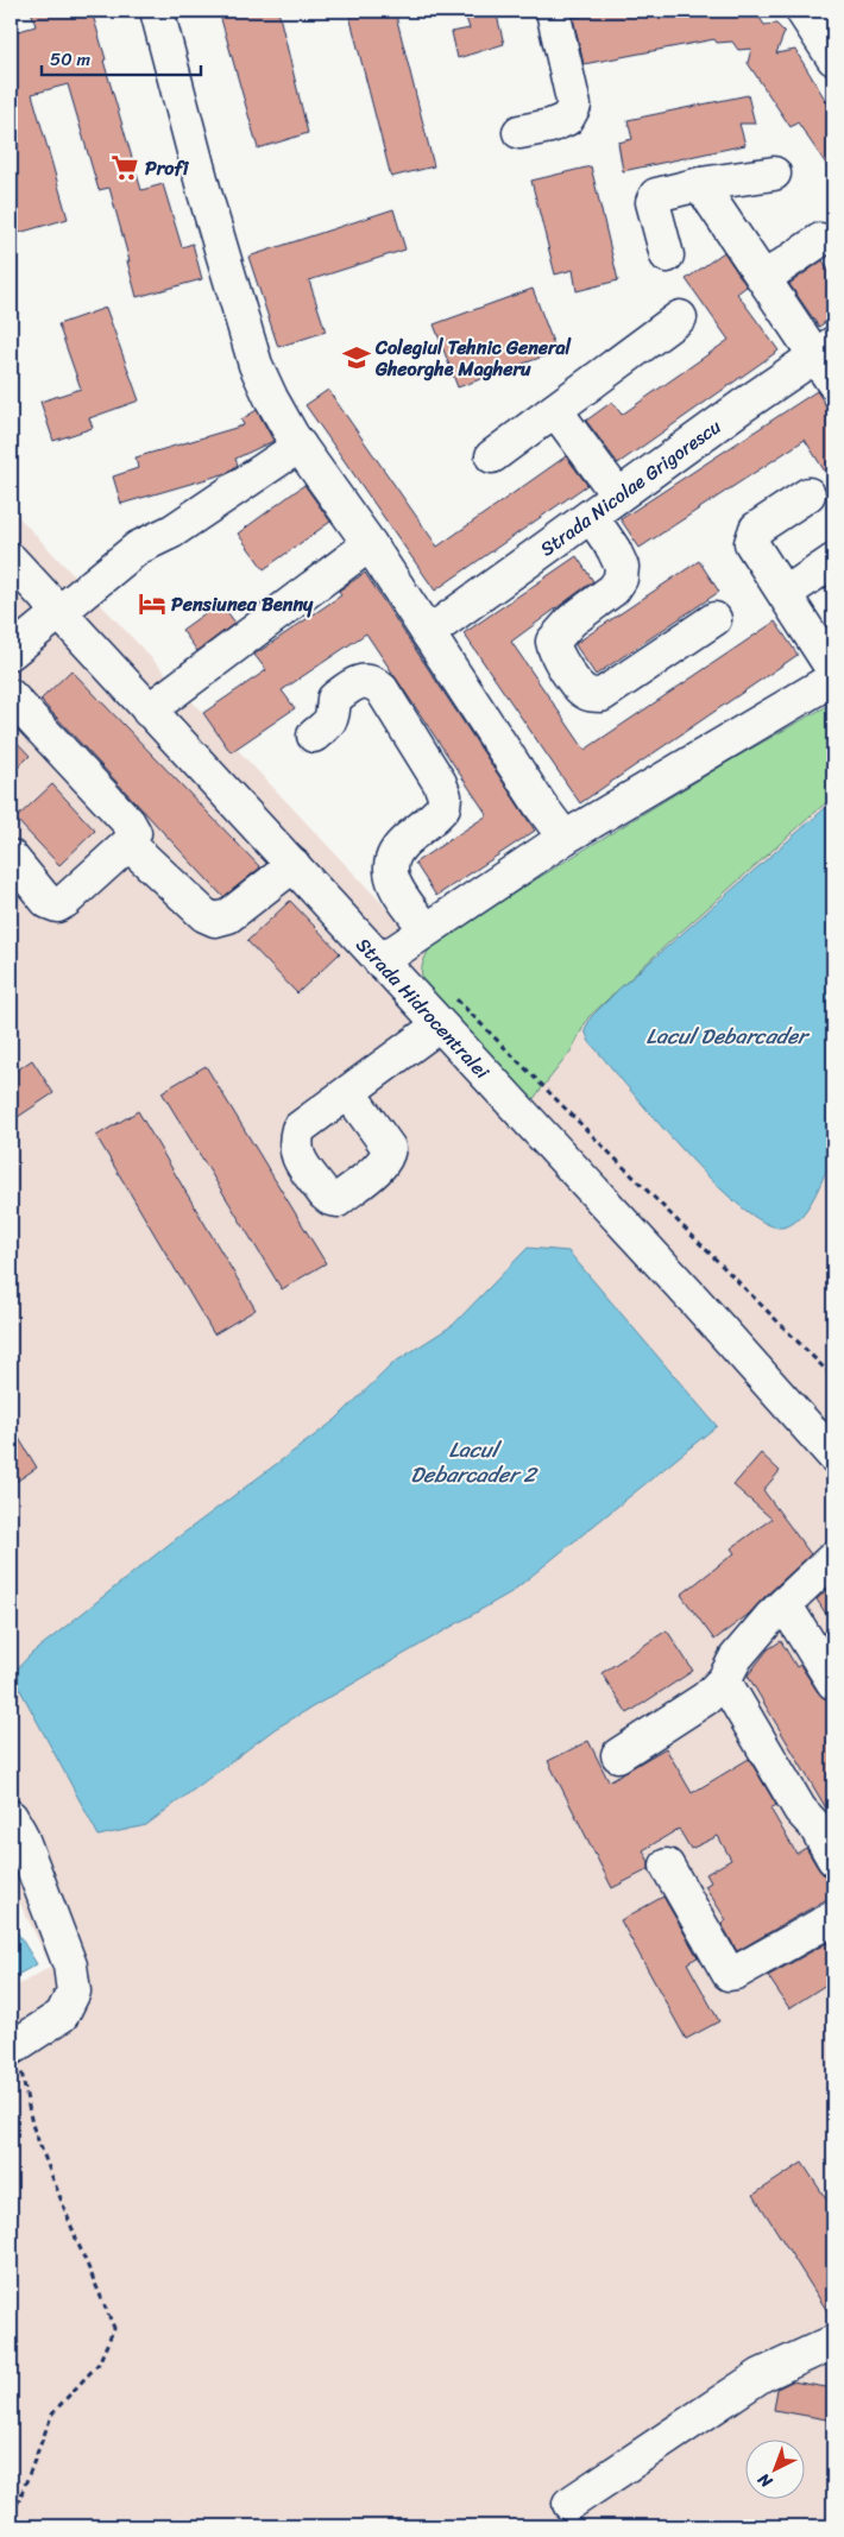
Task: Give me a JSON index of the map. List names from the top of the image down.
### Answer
{
  "streets": {
    "street": ["Strada Nicolae Grigorescu", "Strada Hidrocentralei"]
  },
  "water": ["Lacul Debarcader", "Lacul Debarcader 2"],
  "places": {
    "supermarket": ["Profi"],
    "school or university": ["Colegiul Tehnic General Gheorghe Magheru"],
    "hotel": ["Pensiunea Benny"]
  },
  "scale_bar": "50 m",
  "north": "bottom left"
}
